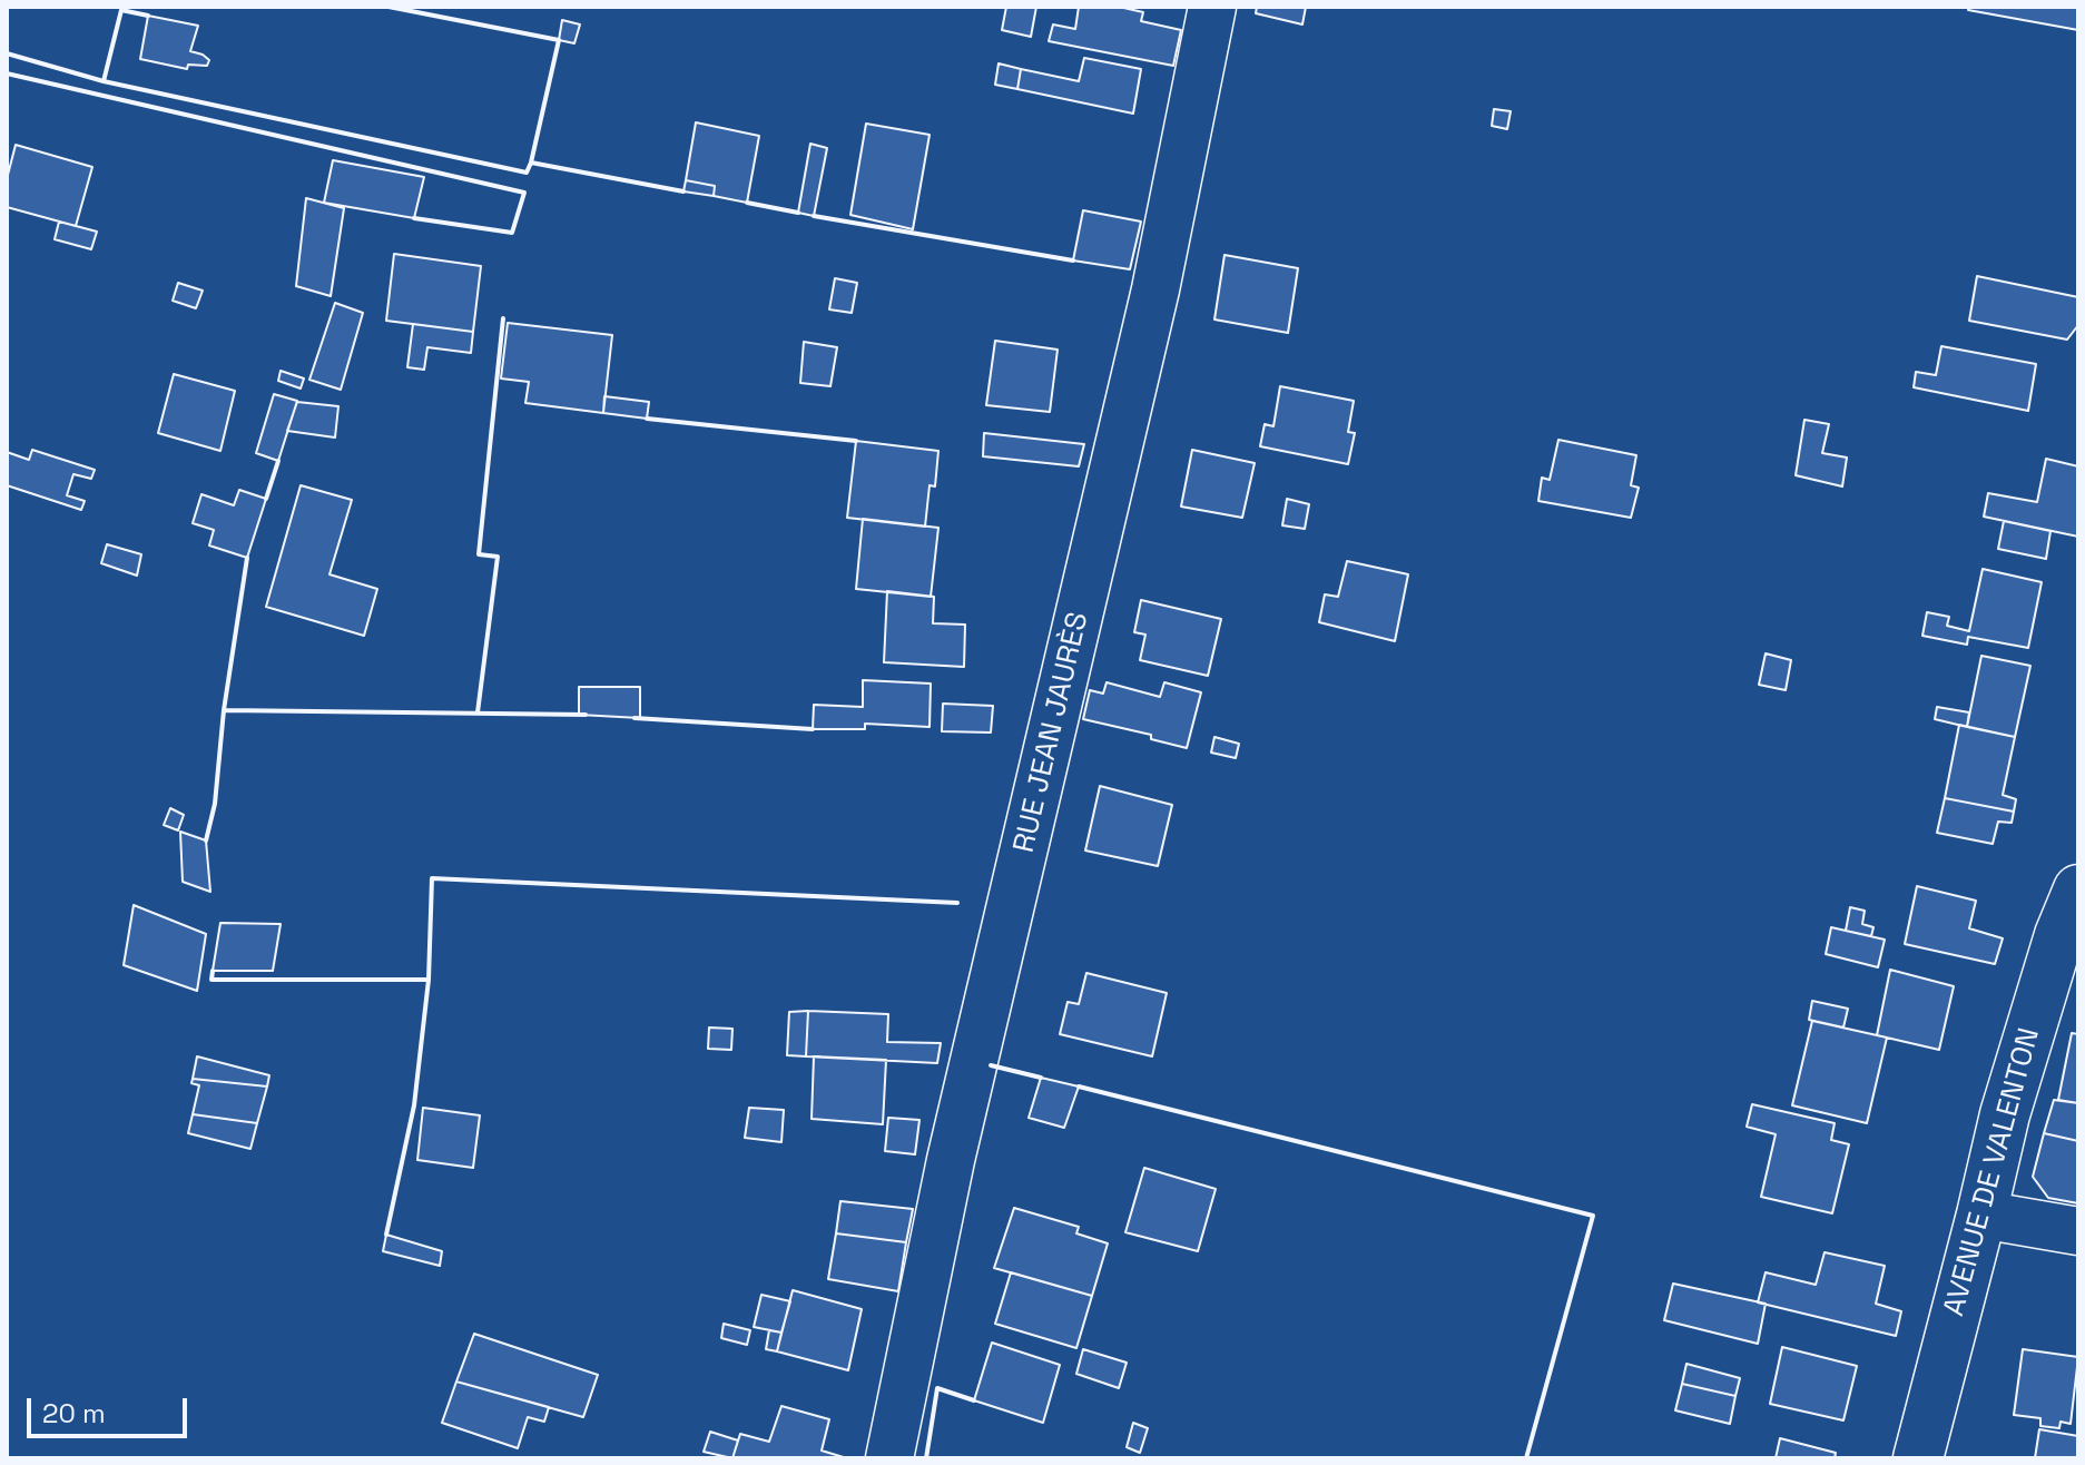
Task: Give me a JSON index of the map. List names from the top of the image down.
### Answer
{
  "streets": {
    "street": ["RUE JEAN JAURÈS", "AVENUE DE VALENTON"]
  },
  "scale_bar": "20 m"
}
